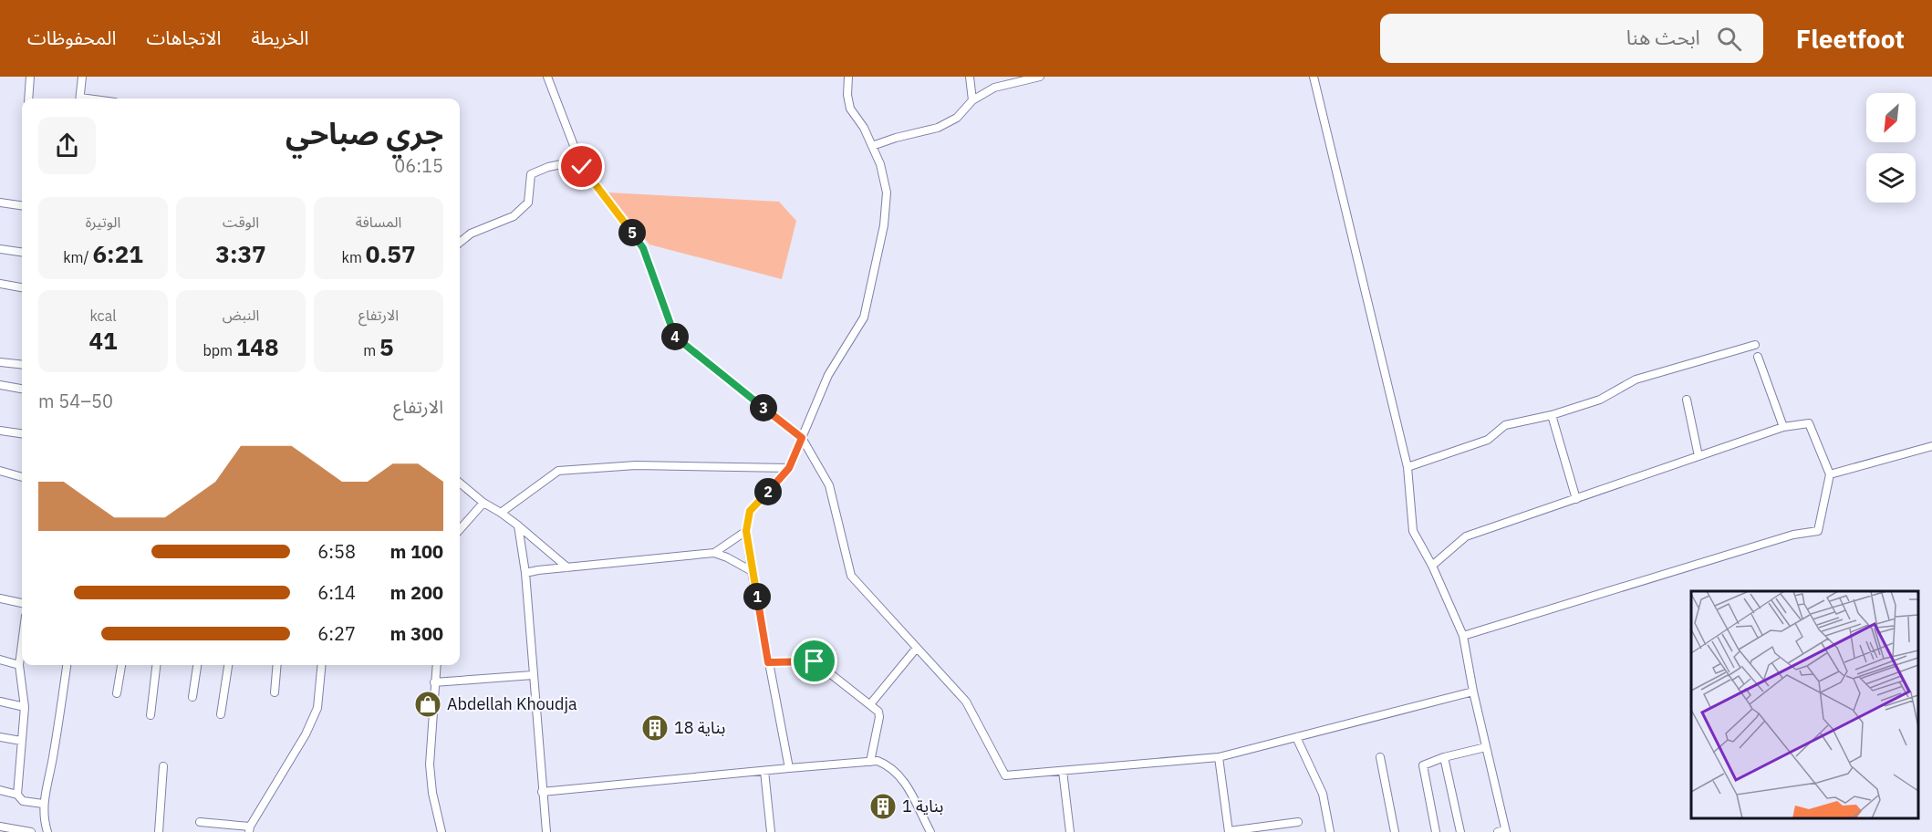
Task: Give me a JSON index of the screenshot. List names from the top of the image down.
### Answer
{
  "places": {
    "shop": ["Abdellah Khoudja"],
    "building": ["بناية 18", "بناية 1"]
  },
  "north": "bottom left",
  "page": {
    "header": "Fleetfoot",
    "search": "ابحث هنا",
    "nav": ["الخريطة", "الاتجاهات", "المحفوظات"],
    "heading": ["جري صباحي", "06:15"],
    "stats": [
      ["المسافة", "0.57 km"],
      ["الوقت", "3:37"],
      ["الوتيرة", "6:21 /km"],
      ["الارتفاع", "5 m"],
      ["النبض", "148 bpm"],
      ["kcal", "41"]
    ],
    "pins": [
      "5",
      "4",
      "3",
      "2",
      "1"
    ],
    "chart": ["الارتفاع", "50–54 m"],
    "list": [
      {
        "name": "100 m",
        "note": "6:58"
      },
      {
        "name": "200 m",
        "note": "6:14"
      },
      {
        "name": "300 m",
        "note": "6:27"
      }
    ]
  }
}
